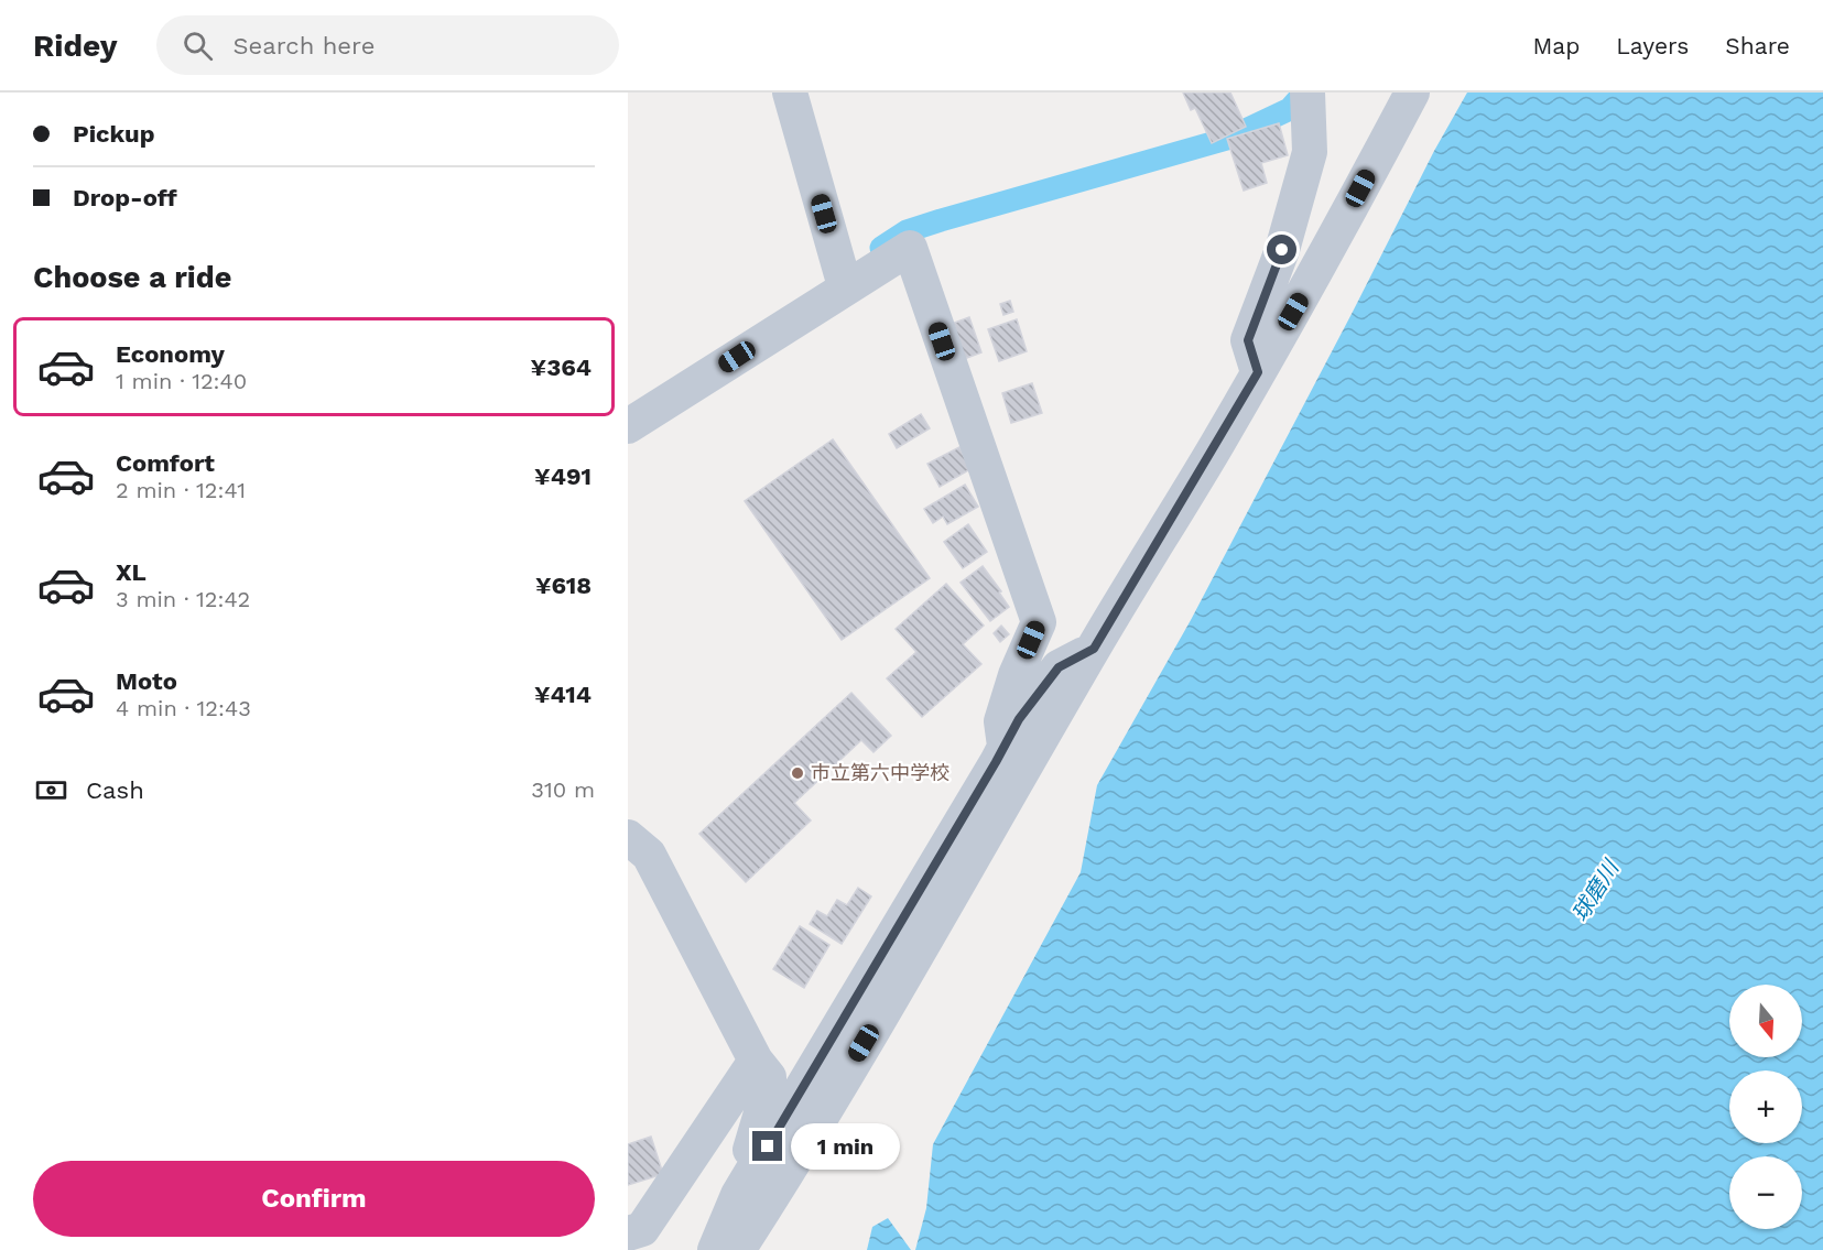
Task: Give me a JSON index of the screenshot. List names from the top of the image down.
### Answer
{
  "water": ["球磨川"],
  "places": ["市立第六中学校"],
  "north": "bottom",
  "page": {
    "header": "Ridey",
    "search": "Search here",
    "nav": ["Map", "Layers", "Share"],
    "banner": ["Pickup", "Drop-off"],
    "heading": "Choose a ride",
    "list": [
      {
        "name": "Economy",
        "note": "1 min · 12:40",
        "value": "¥364"
      },
      {
        "name": "Comfort",
        "note": "2 min · 12:41",
        "value": "¥491"
      },
      {
        "name": "XL",
        "note": "3 min · 12:42",
        "value": "¥618"
      },
      {
        "name": "Moto",
        "note": "4 min · 12:43",
        "value": "¥414"
      }
    ],
    "pay": ["Cash", "310 m"],
    "map_buttons": ["+", "−"],
    "bubble": "1 min",
    "buttons": "Confirm"
  }
}
